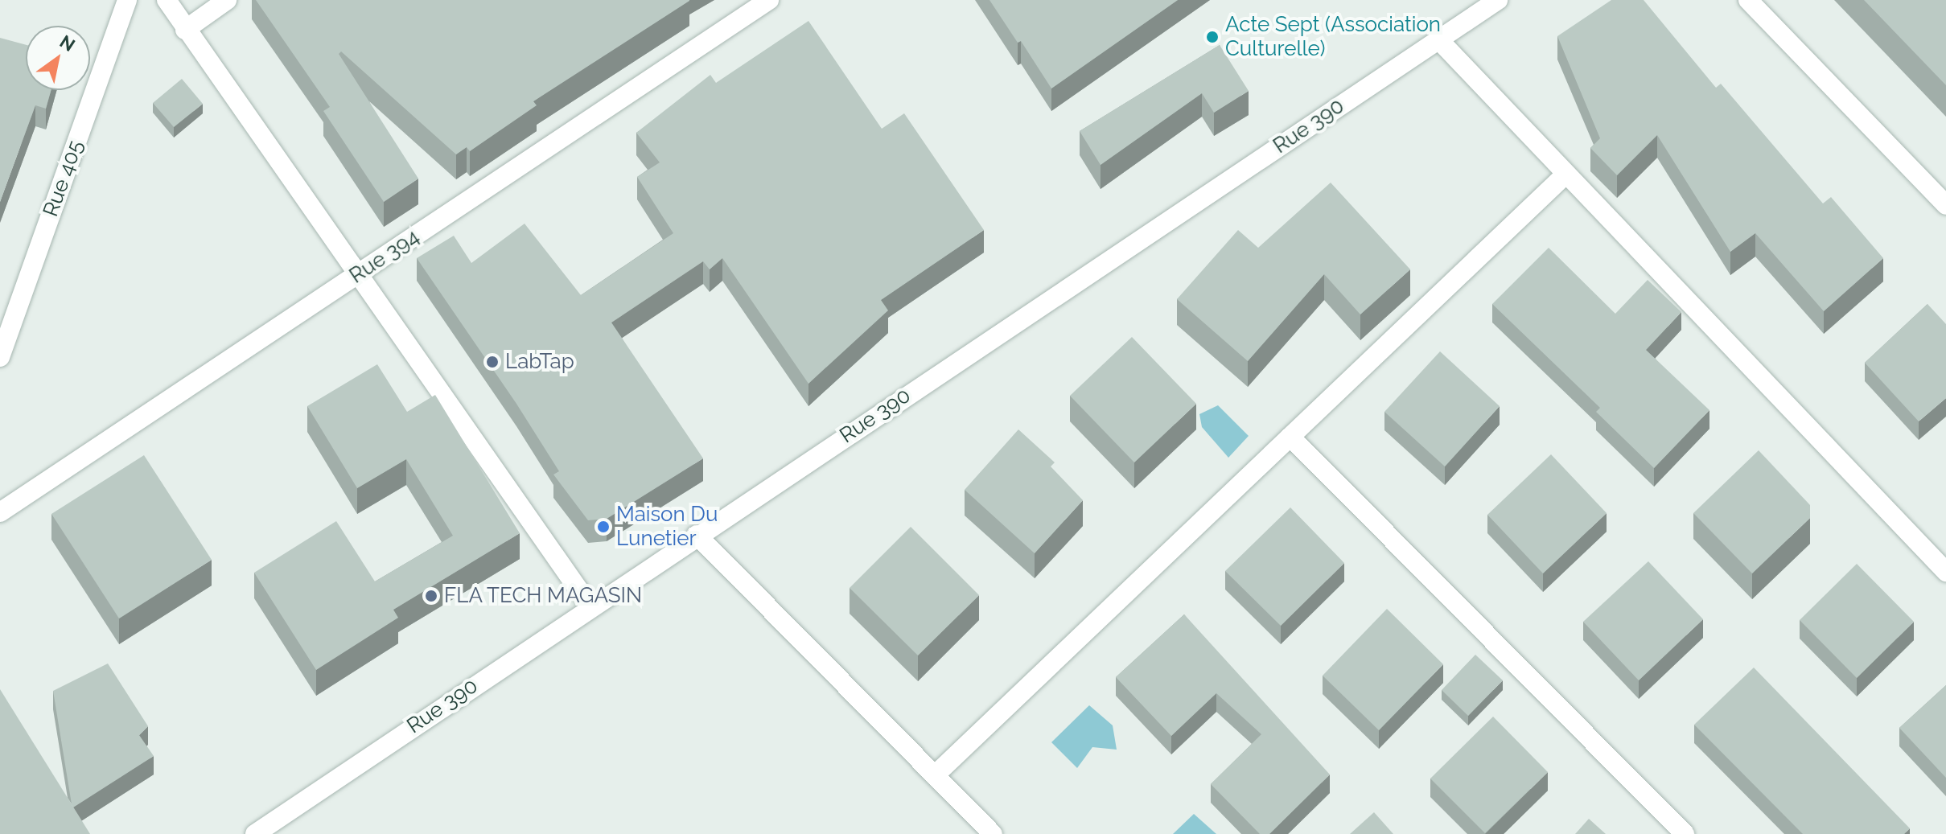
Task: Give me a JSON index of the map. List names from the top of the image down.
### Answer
{
  "streets": {
    "street": ["Rue 390", "Rue 405", "Rue 394"]
  },
  "places": [
    "Acte Sept (Association Culturelle)",
    "LabTap",
    "Maison Du Lunetier",
    "FLA TECH MAGASIN"
  ],
  "north": "top right"
}
